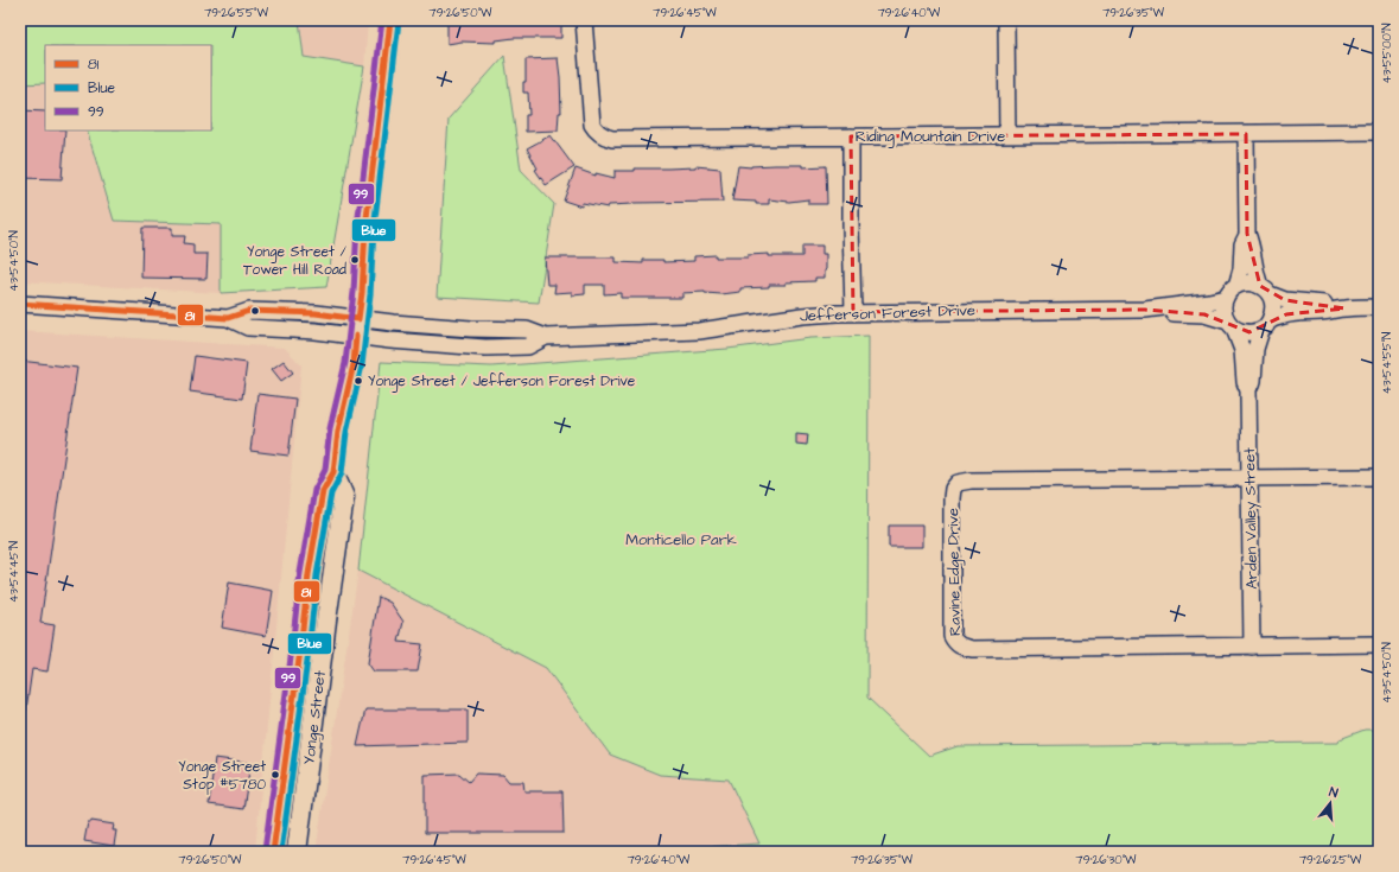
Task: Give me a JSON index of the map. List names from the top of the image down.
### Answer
{
  "streets": {
    "main road": ["Yonge Street"],
    "street": [
      "Riding Mountain Drive",
      "Jefferson Forest Drive",
      "Arden Valley Street",
      "Ravine Edge Drive"
    ]
  },
  "crossings": [
    ["Jefferson Forest Drive", "Arden Valley Street"],
    ["Jefferson Forest Drive", "Yonge Street"],
    ["Arden Valley Street", "Ravine Edge Drive"]
  ],
  "parks": ["Monticello Park"],
  "places": ["Yonge Street / Tower Hill Road", "Yonge Street / Jefferson Forest Drive", "Yonge Street Stop #5780"],
  "lines": ["transit line 81", "transit line 99", "transit line Blue"],
  "legend": ["81", "Blue", "99"],
  "north": "top",
  "coordinates": [
    "79°26'55\"W",
    "79°26'50\"W",
    "79°26'45\"W",
    "79°26'40\"W",
    "79°26'35\"W",
    "43°55'00\"N",
    "43°54'50\"N",
    "43°54'55\"N",
    "43°54'45\"N",
    "79°26'30\"W",
    "79°26'25\"W"
  ]
}
